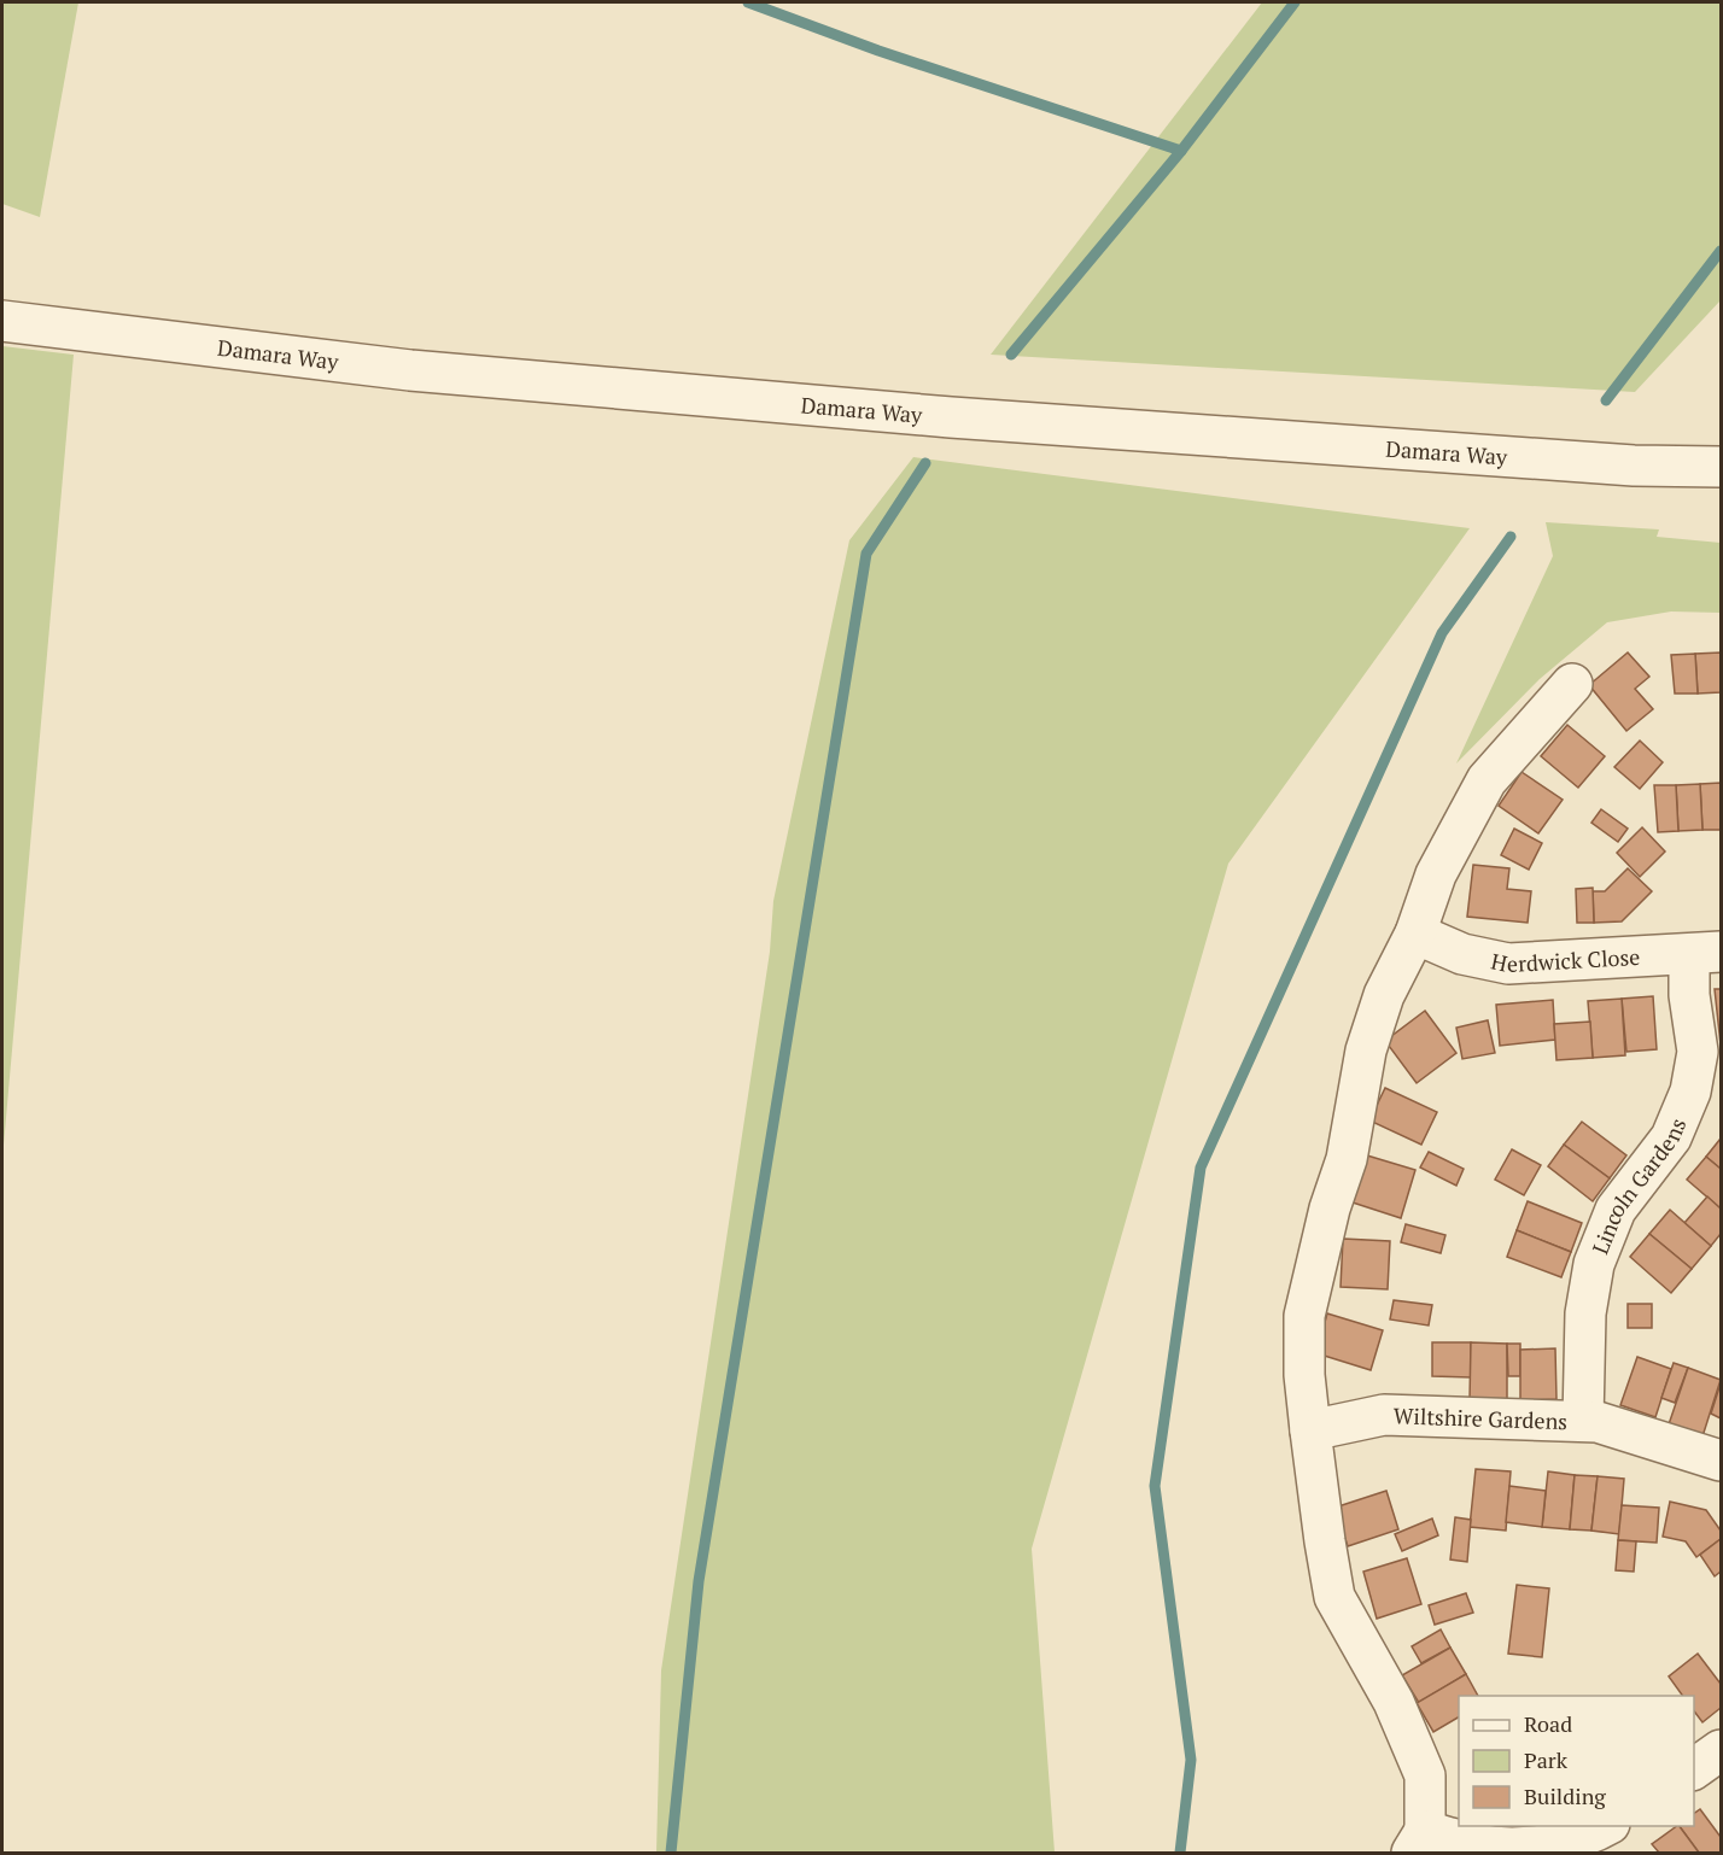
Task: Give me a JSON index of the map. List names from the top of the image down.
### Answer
{
  "streets": {
    "street": [
      "Damara Way",
      "Herdwick Close",
      "Lincoln Gardens",
      "Wiltshire Gardens"
    ]
  },
  "crossings": [
    ["Herdwick Close", "Lincoln Gardens"],
    ["Lincoln Gardens", "Wiltshire Gardens"]
  ],
  "legend": ["Road", "Park", "Building"]
}
